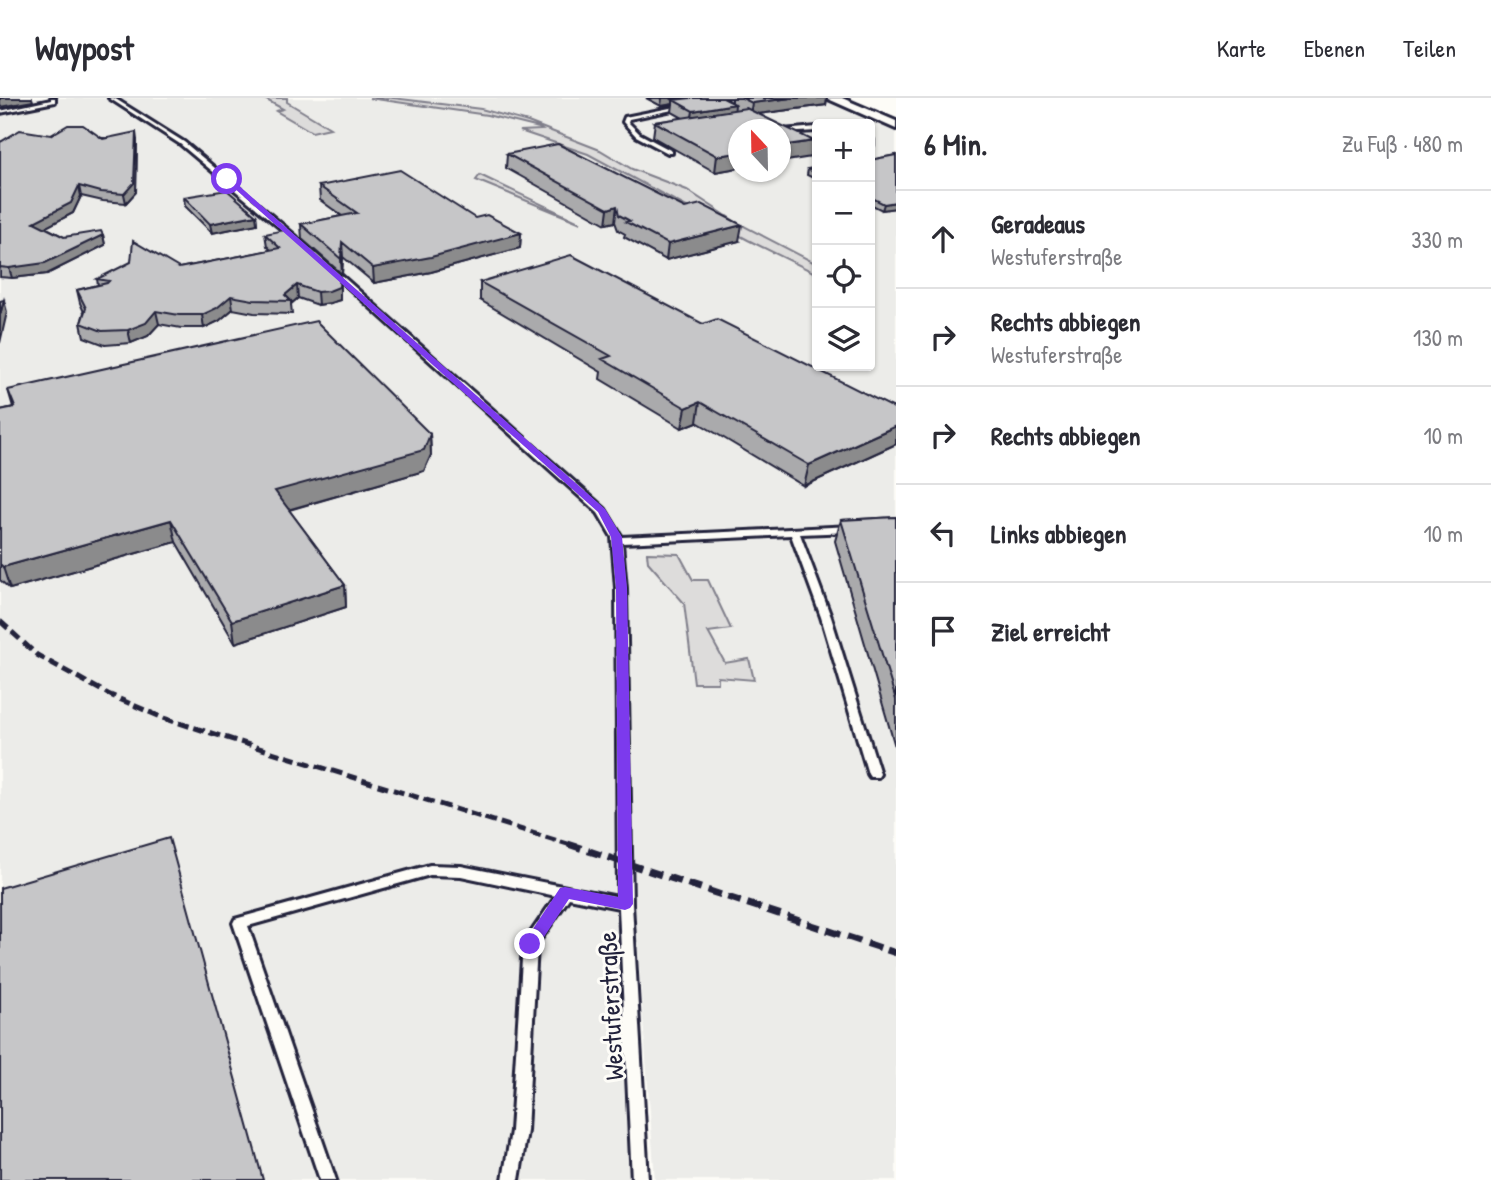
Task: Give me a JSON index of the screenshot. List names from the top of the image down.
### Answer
{
  "streets": {
    "lane": ["Westuferstraße"]
  },
  "north": "top",
  "page": {
    "header": "Waypost",
    "nav": ["Karte", "Ebenen", "Teilen"],
    "heading": ["6 Min.", "Zu Fuß · 480 m"],
    "map_buttons": ["+", "−"],
    "list": [
      ["Geradeaus", "Westuferstraße", "330 m"],
      ["Rechts abbiegen", "Westuferstraße", "130 m"],
      ["Rechts abbiegen", "10 m"],
      ["Links abbiegen", "10 m"],
      "Ziel erreicht"
    ]
  }
}
